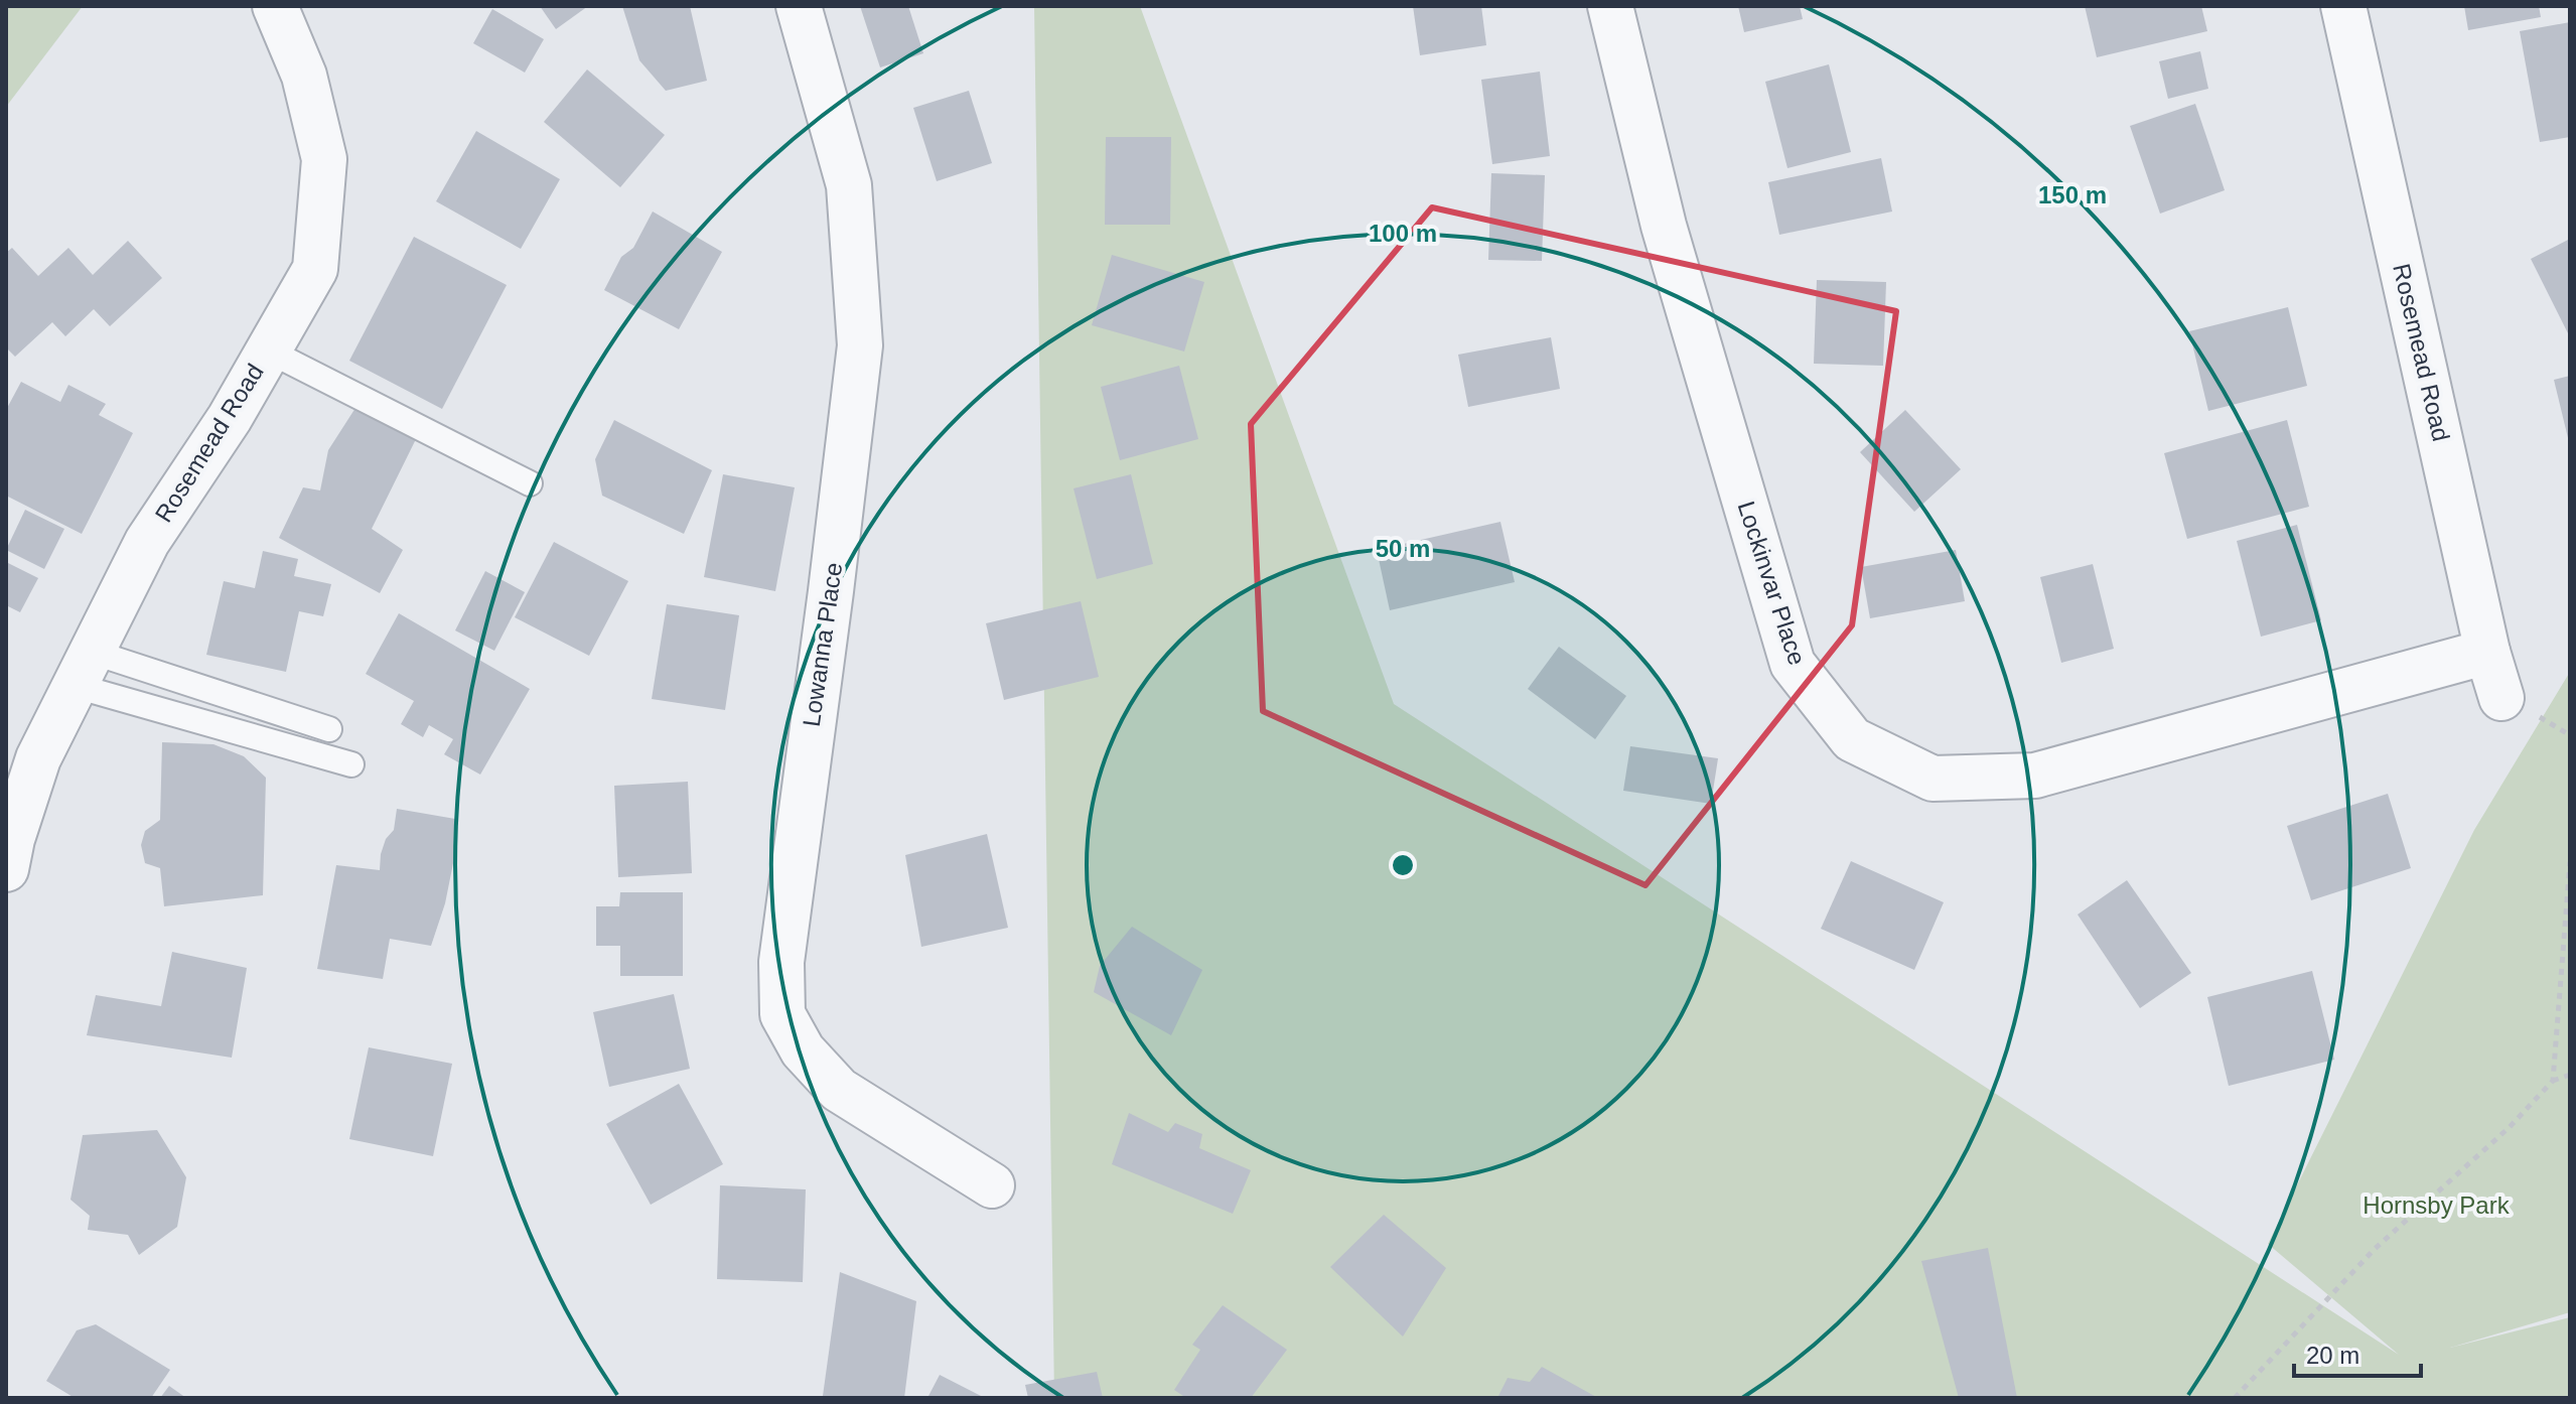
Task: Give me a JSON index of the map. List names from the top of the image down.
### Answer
{
  "streets": {
    "street": ["Rosemead Road", "Lockinvar Place", "Lowanna Place"]
  },
  "crossings": [
    ["Rosemead Road", "Lockinvar Place"]
  ],
  "parks": ["Hornsby Park"],
  "scale_bar": "20 m",
  "rings": ["150 m", "100 m", "50 m"]
}
